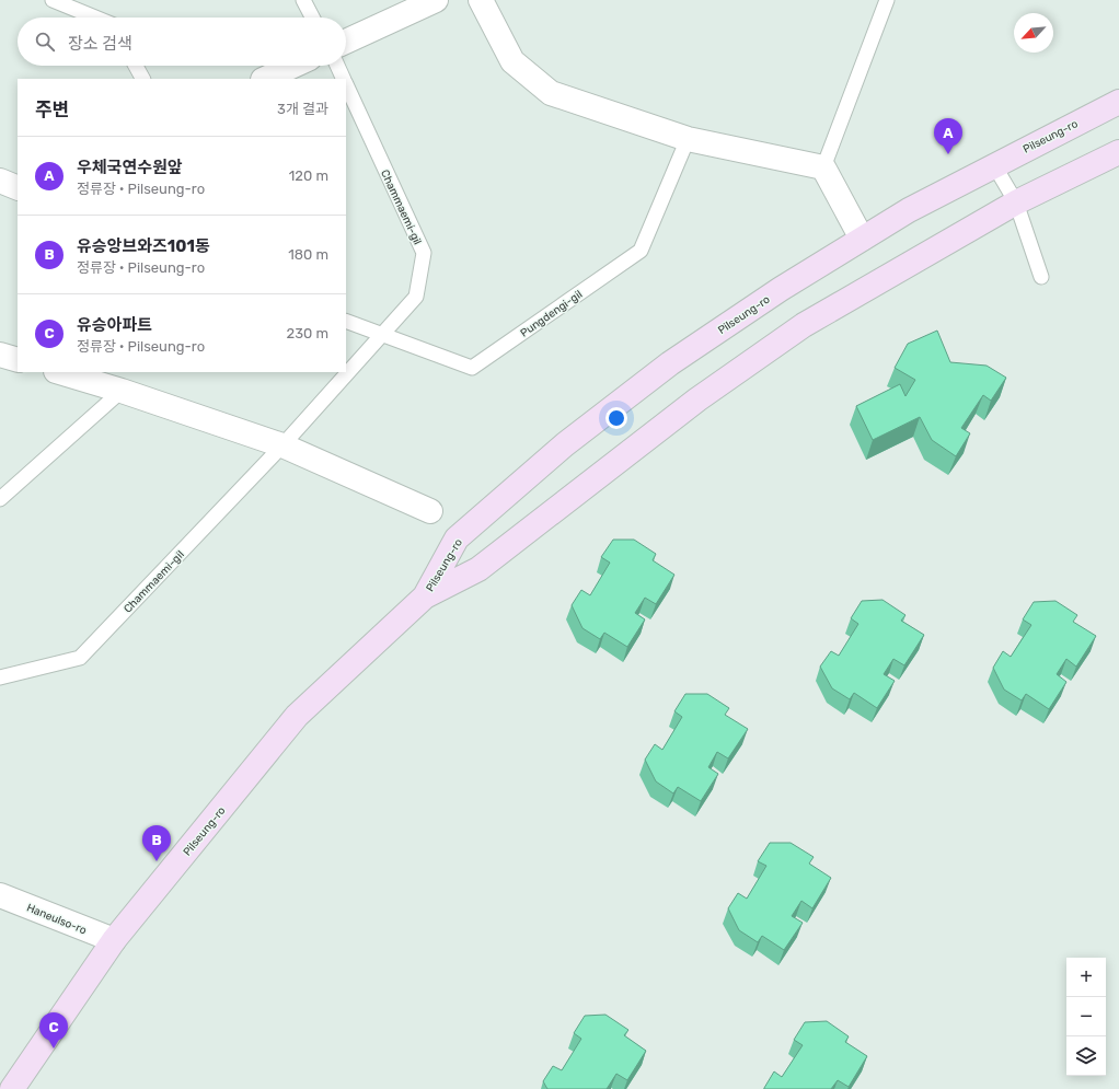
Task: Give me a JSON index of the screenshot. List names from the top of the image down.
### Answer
{
  "streets": {
    "street": ["Pilseung-ro", "Haneulso-ro"],
    "lane": ["Chammaemi-gil", "Pungdengi-gil"]
  },
  "crossings": [
    ["Pilseung-ro", "Haneulso-ro"],
    ["Chammaemi-gil", "Pungdengi-gil"]
  ],
  "north": "bottom left",
  "page": {
    "search": "장소 검색",
    "heading": ["주변", "3개 결과"],
    "pins": ["A", "B", "C"],
    "list": [
      {
        "mark": "A",
        "name": "우체국연수원앞",
        "note": "정류장 · Pilseung-ro",
        "value": "120 m"
      },
      {
        "mark": "B",
        "name": "유승앙브와즈101동",
        "note": "정류장 · Pilseung-ro",
        "value": "180 m"
      },
      {
        "mark": "C",
        "name": "유승아파트",
        "note": "정류장 · Pilseung-ro",
        "value": "230 m"
      }
    ],
    "map_buttons": ["+", "−"]
  }
}
